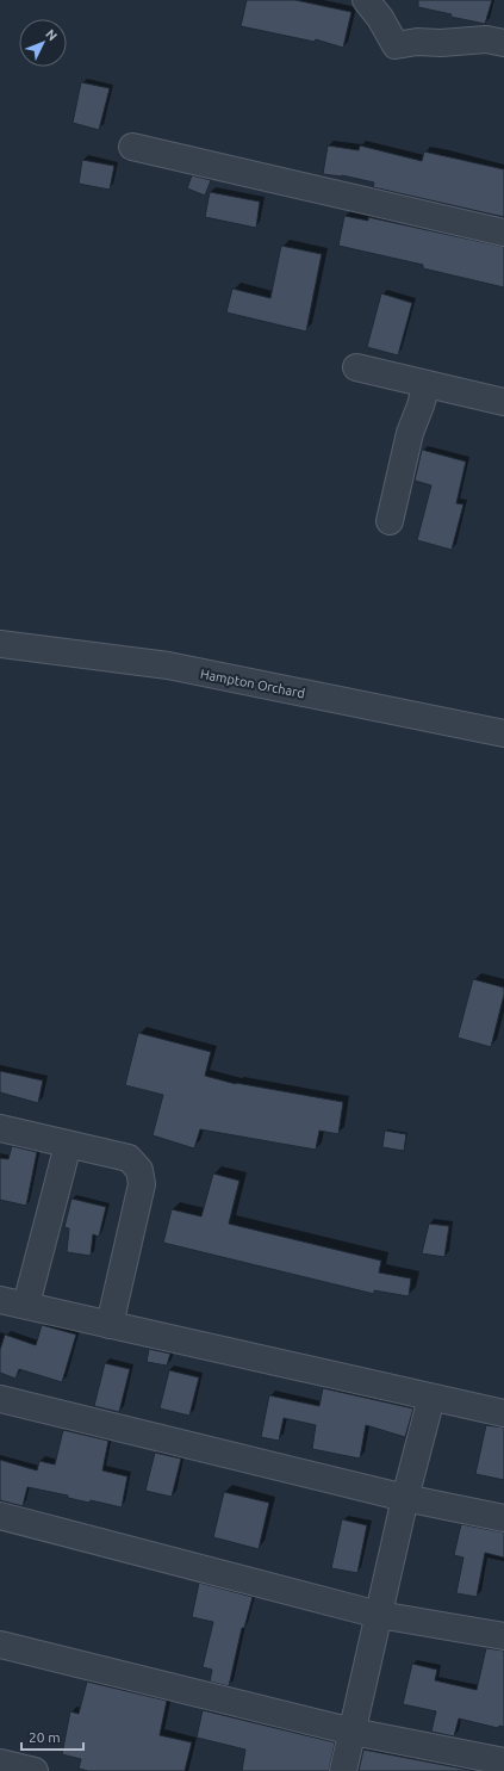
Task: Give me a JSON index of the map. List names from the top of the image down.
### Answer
{
  "streets": {
    "street": ["Hampton Orchard"]
  },
  "scale_bar": "20 m",
  "north": "top right"
}
